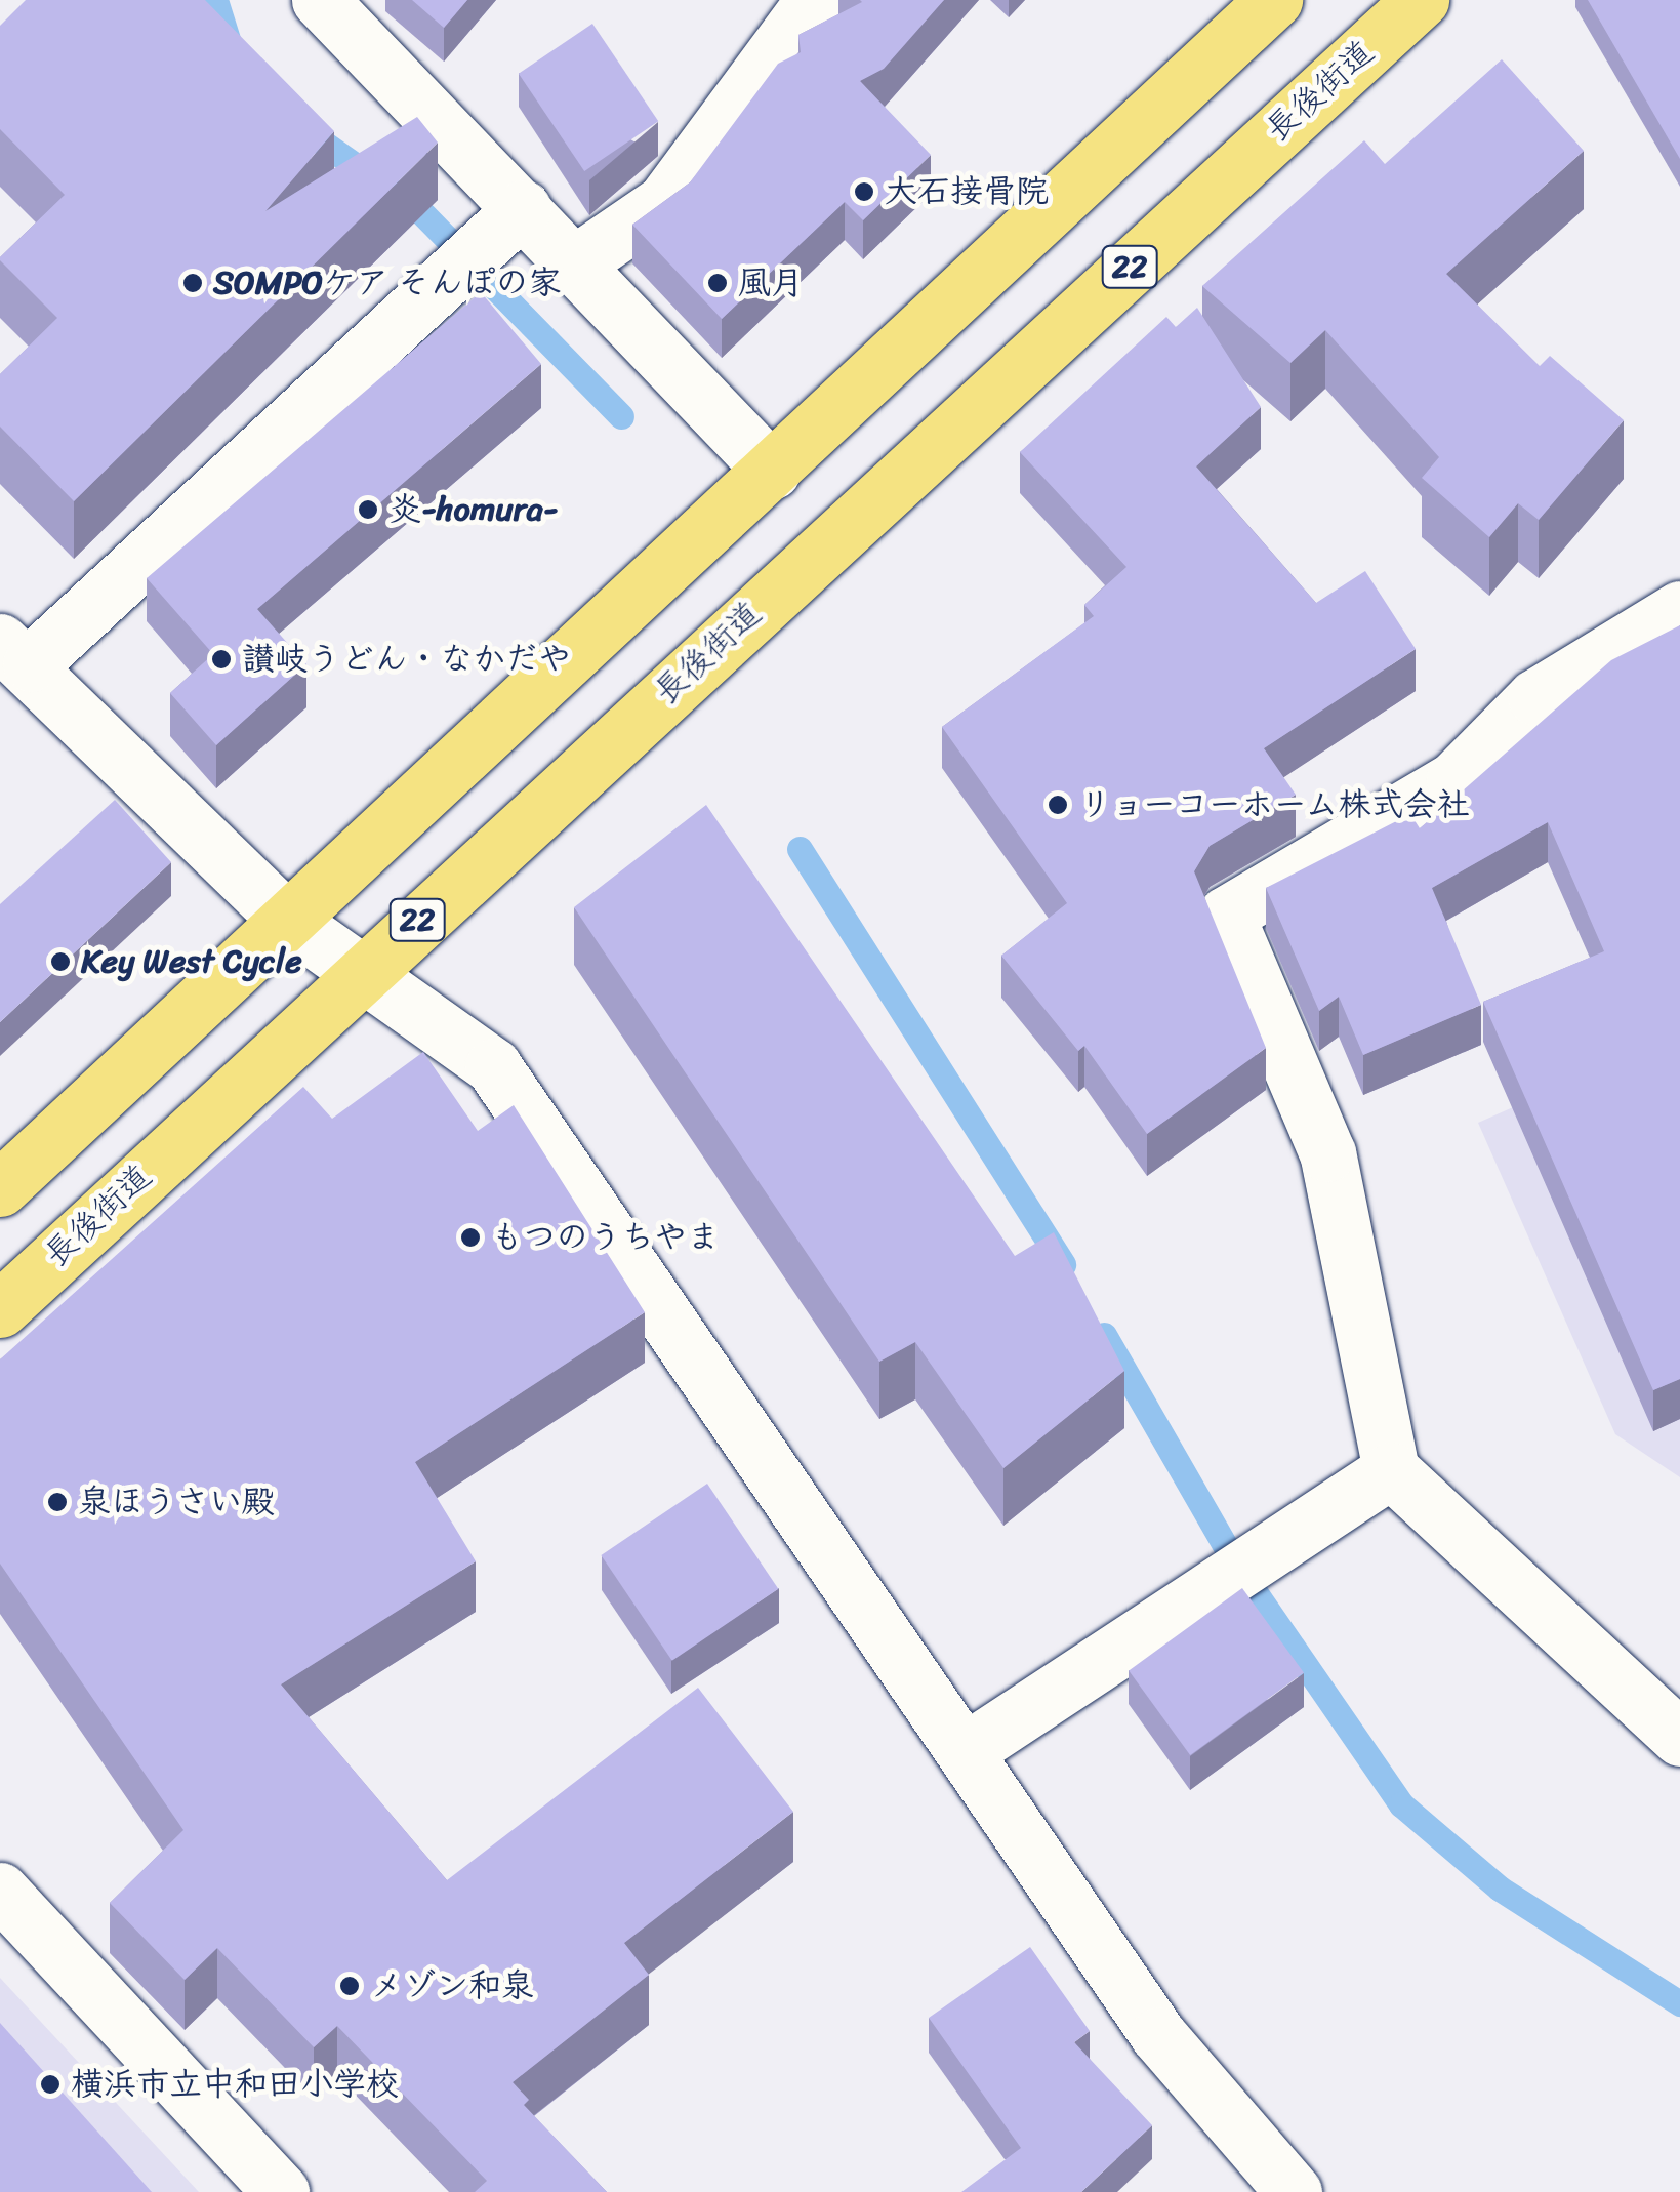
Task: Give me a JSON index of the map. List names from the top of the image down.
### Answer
{
  "streets": {
    "main road": ["長後街道", "22"]
  },
  "places": [
    "大石接骨院",
    "SOMPOケア そんぽの家",
    "風月",
    "炎-homura-",
    "讃岐うどん・なかだや",
    "リョーコーホーム株式会社",
    "Key West Cycle",
    "もつのうちやま",
    "泉ほうさい殿",
    "メゾン和泉",
    "横浜市立中和田小学校"
  ]
}
